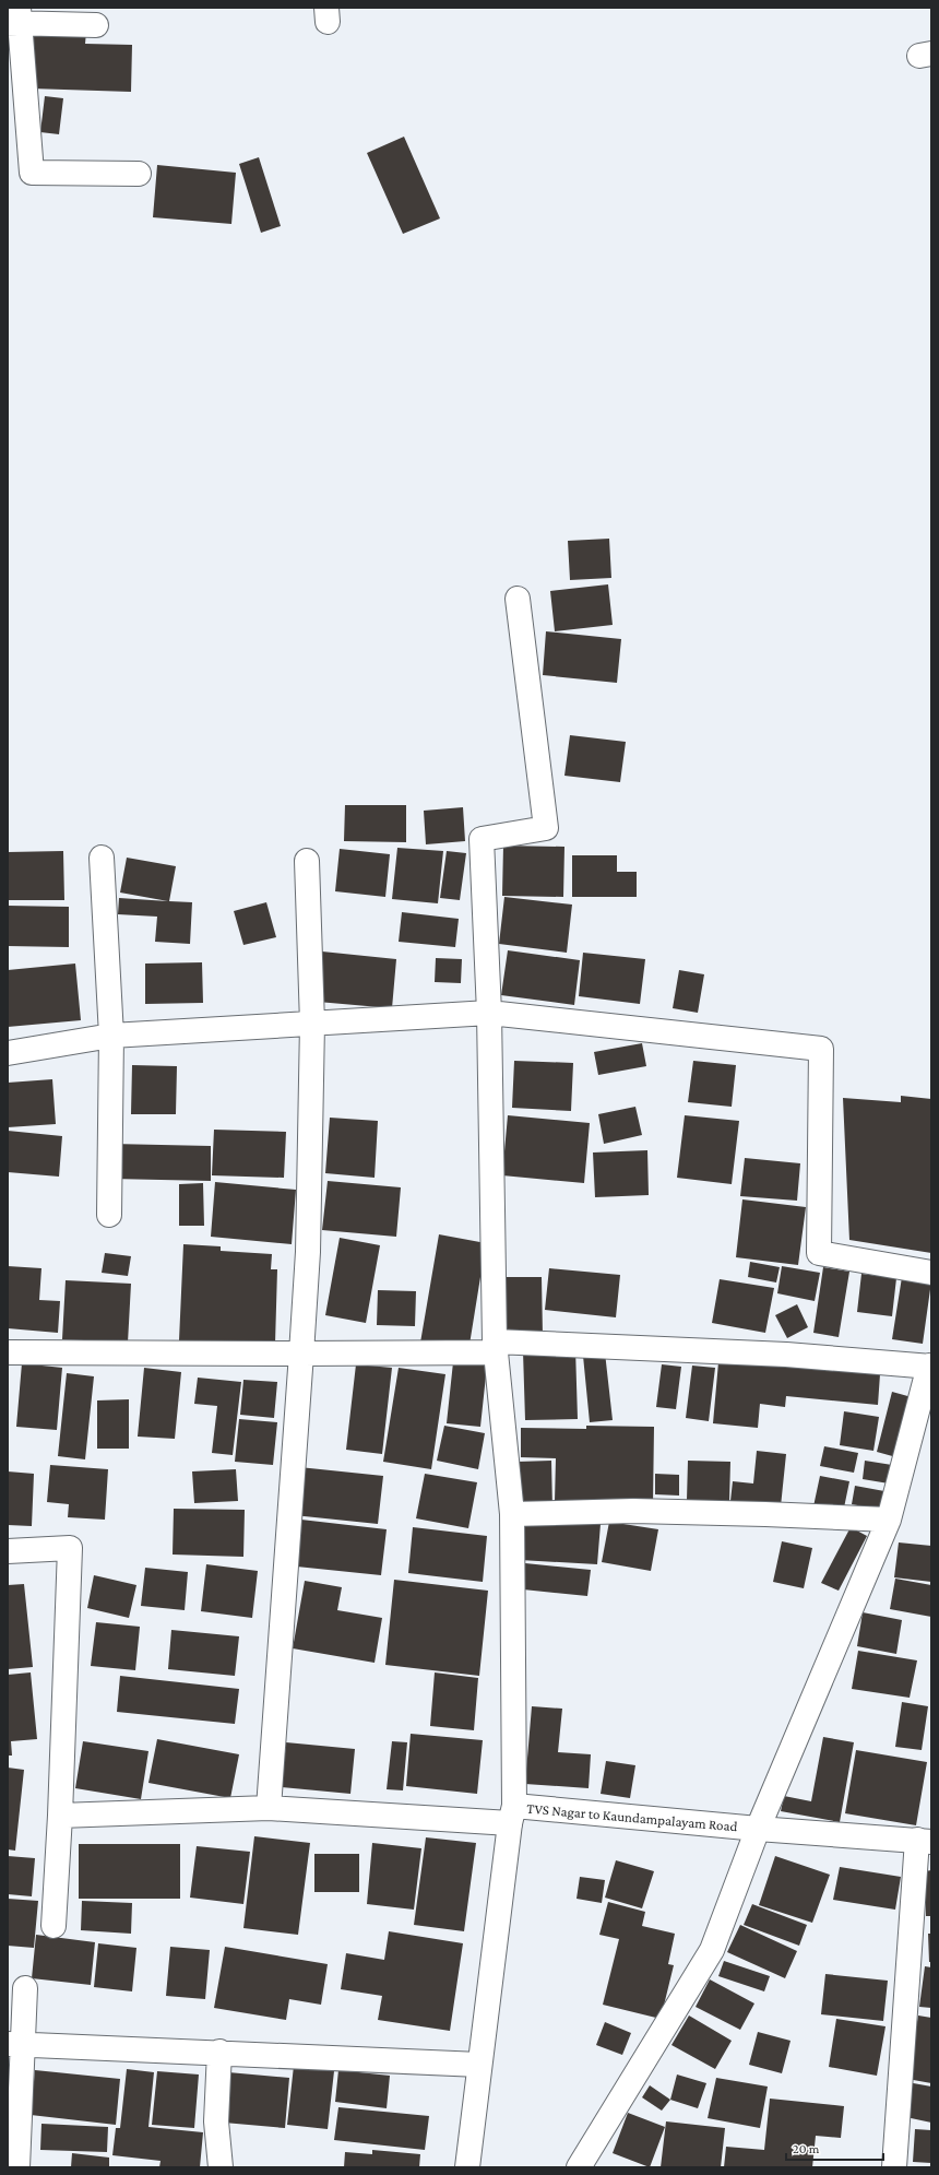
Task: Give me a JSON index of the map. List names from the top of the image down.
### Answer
{
  "streets": {
    "street": ["TVS Nagar to Kaundampalayam Road"]
  },
  "scale_bar": "20 m"
}
